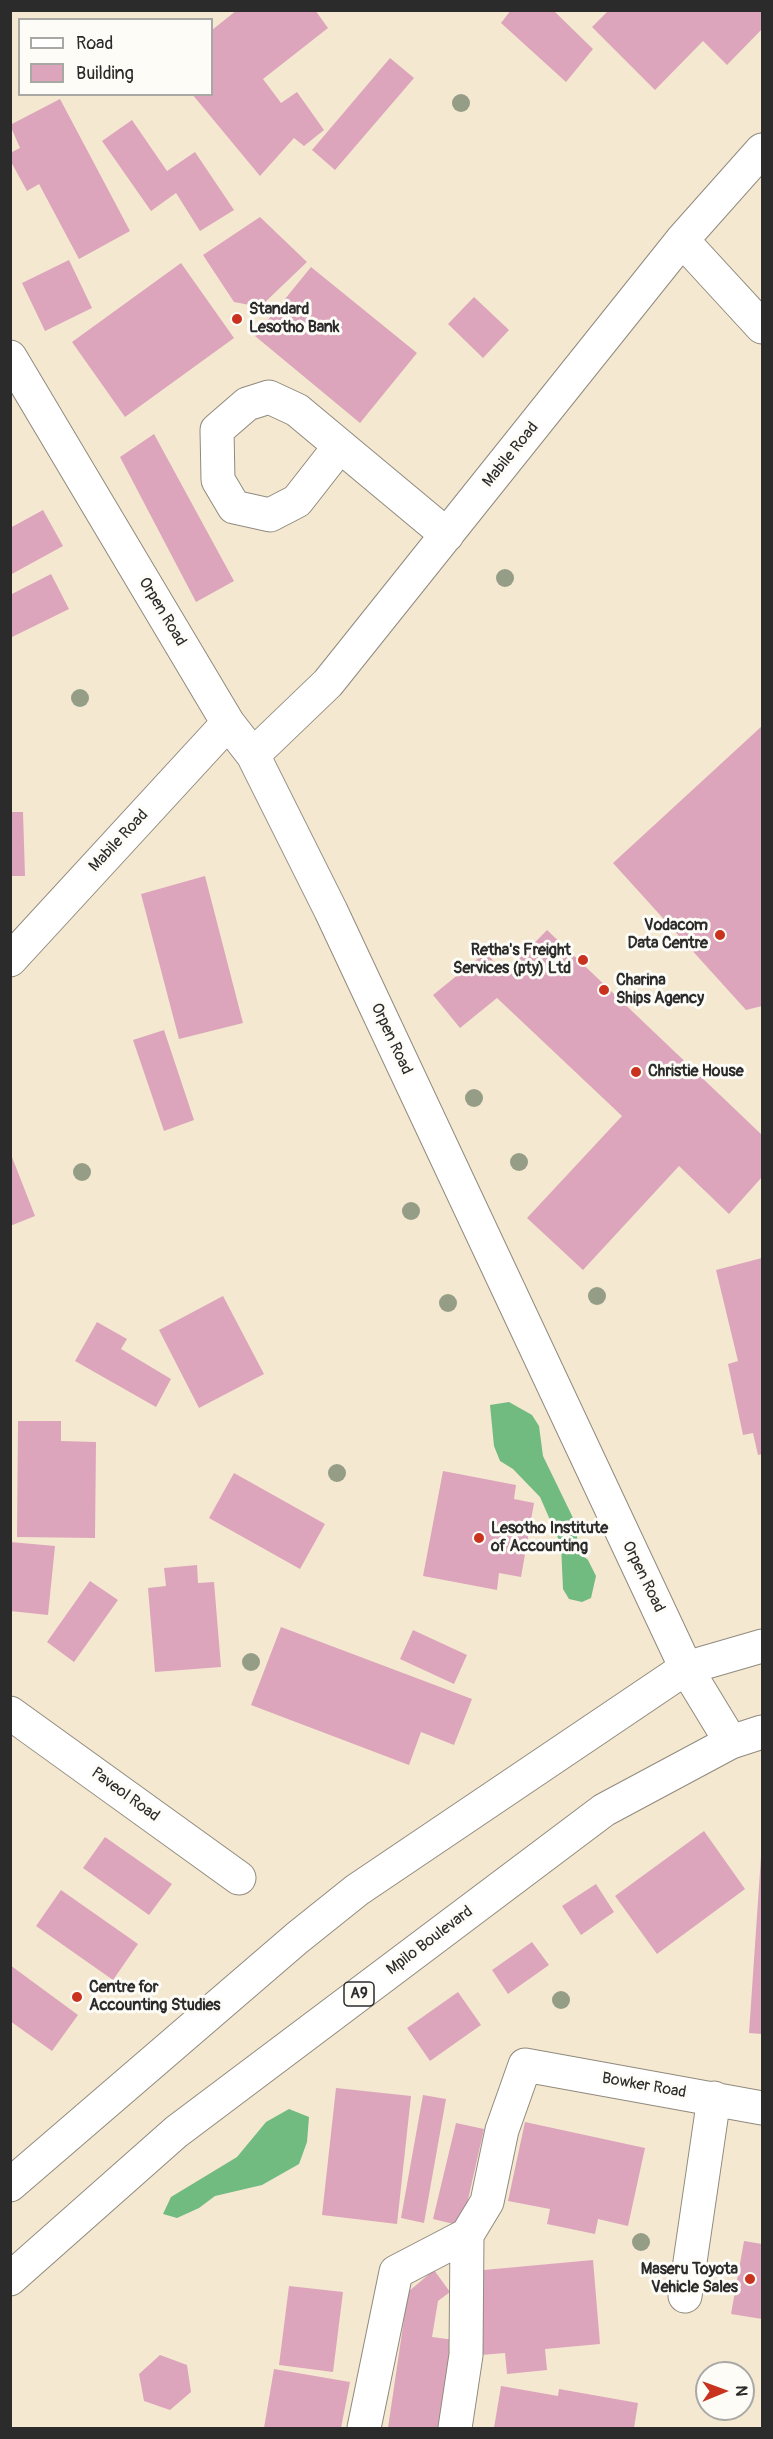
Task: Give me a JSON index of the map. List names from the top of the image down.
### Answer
{
  "streets": {
    "main road": [
      "Mabile Road",
      "Orpen Road",
      "Paveol Road",
      "Mpilo Boulevard",
      "A9",
      "Bowker Road"
    ]
  },
  "crossings": [
    ["Mabile Road", "Orpen Road"],
    ["Orpen Road", "Mpilo Boulevard"]
  ],
  "places": [
    "Standard Lesotho Bank",
    "Vodacom Data Centre",
    "Retha's Freight Services (pty) Ltd",
    "Charina Ships Agency",
    "Christie House",
    "Lesotho Institute of Accounting",
    "Centre for Accounting Studies",
    "Maseru Toyota Vehicle Sales"
  ],
  "legend": ["Road", "Building"],
  "north": "right"
}
